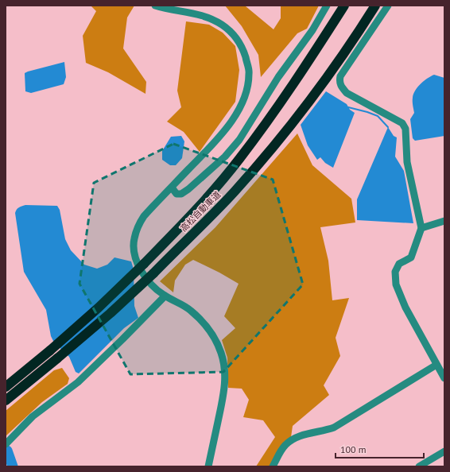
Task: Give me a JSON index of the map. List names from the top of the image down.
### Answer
{
  "streets": {
    "highway": ["高松自動車道"]
  },
  "scale_bar": "100 m"
}
